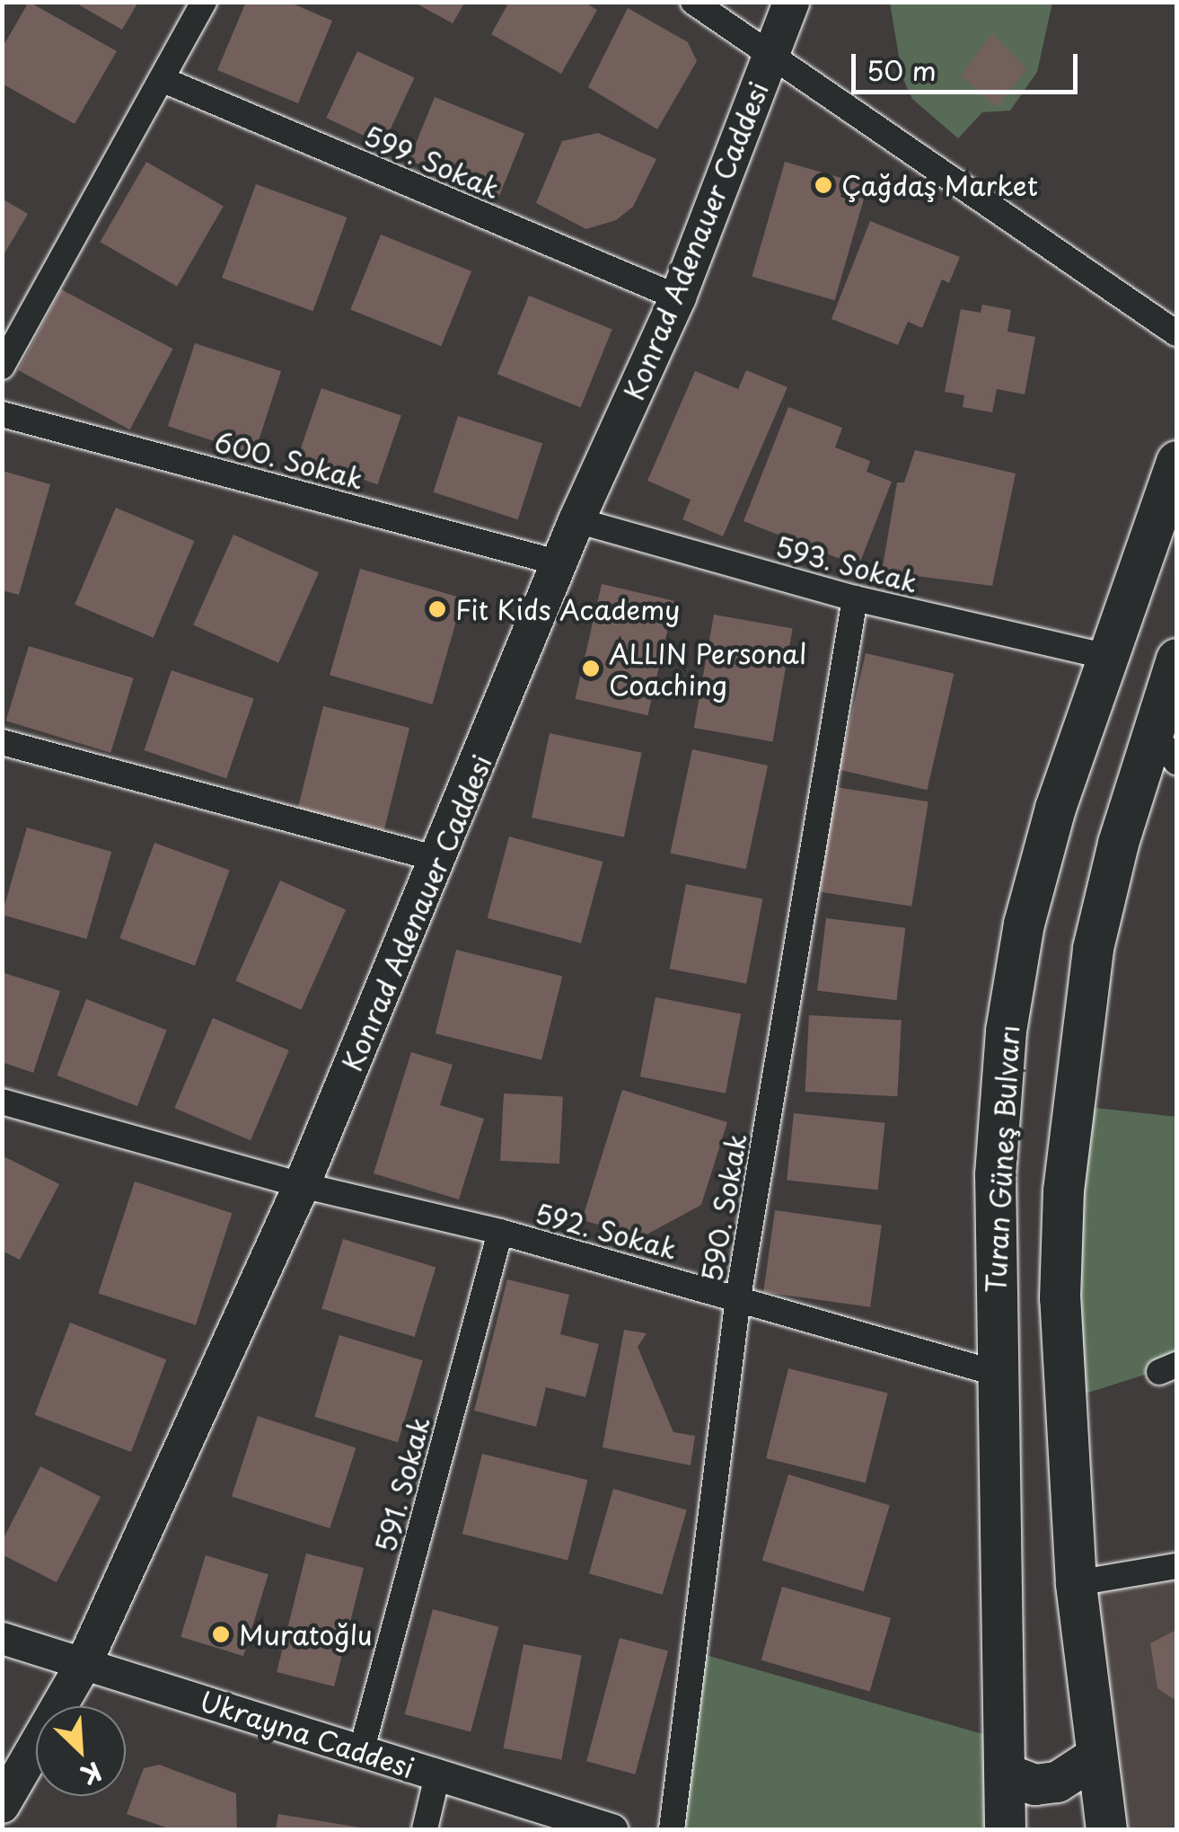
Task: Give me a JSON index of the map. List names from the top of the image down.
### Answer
{
  "streets": {
    "main road": ["Konrad Adenauer Caddesi", "Turan Güneş Bulvarı"],
    "street": [
      "599. Sokak",
      "600. Sokak",
      "593. Sokak",
      "590. Sokak",
      "592. Sokak",
      "591. Sokak",
      "Ukrayna Caddesi"
    ]
  },
  "crossings": [
    ["599. Sokak", "Konrad Adenauer Caddesi"],
    ["Konrad Adenauer Caddesi", "600. Sokak"],
    ["Konrad Adenauer Caddesi", "593. Sokak"],
    ["Konrad Adenauer Caddesi", "592. Sokak"],
    ["Konrad Adenauer Caddesi", "Ukrayna Caddesi"],
    ["593. Sokak", "Turan Güneş Bulvarı"],
    ["593. Sokak", "590. Sokak"],
    ["Turan Güneş Bulvarı", "592. Sokak"],
    ["590. Sokak", "592. Sokak"],
    ["592. Sokak", "591. Sokak"],
    ["591. Sokak", "Ukrayna Caddesi"]
  ],
  "places": [
    "Çağdaş Market",
    "Fit Kids Academy",
    "ALLIN Personal Coaching",
    "Muratoğlu"
  ],
  "scale_bar": "50 m",
  "north": "bottom right"
}
